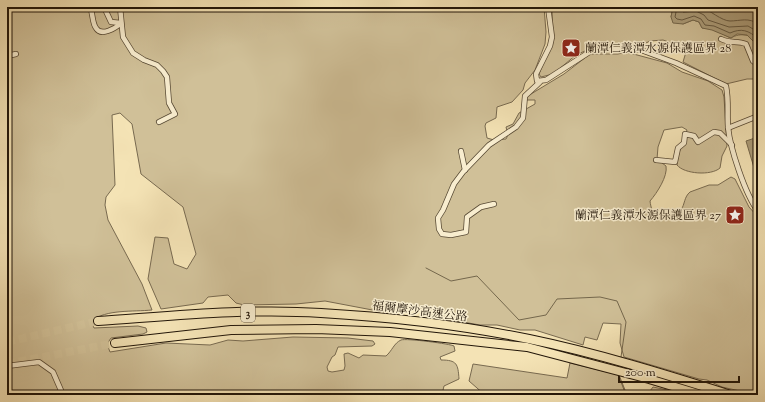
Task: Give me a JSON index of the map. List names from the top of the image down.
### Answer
{
  "streets": {
    "highway": ["福爾摩沙高速公路", "3"]
  },
  "places": {
    "place": ["蘭潭仁義潭水源保護區界 28", "蘭潭仁義潭水源保護區界 27"]
  },
  "scale_bar": "200 m"
}
